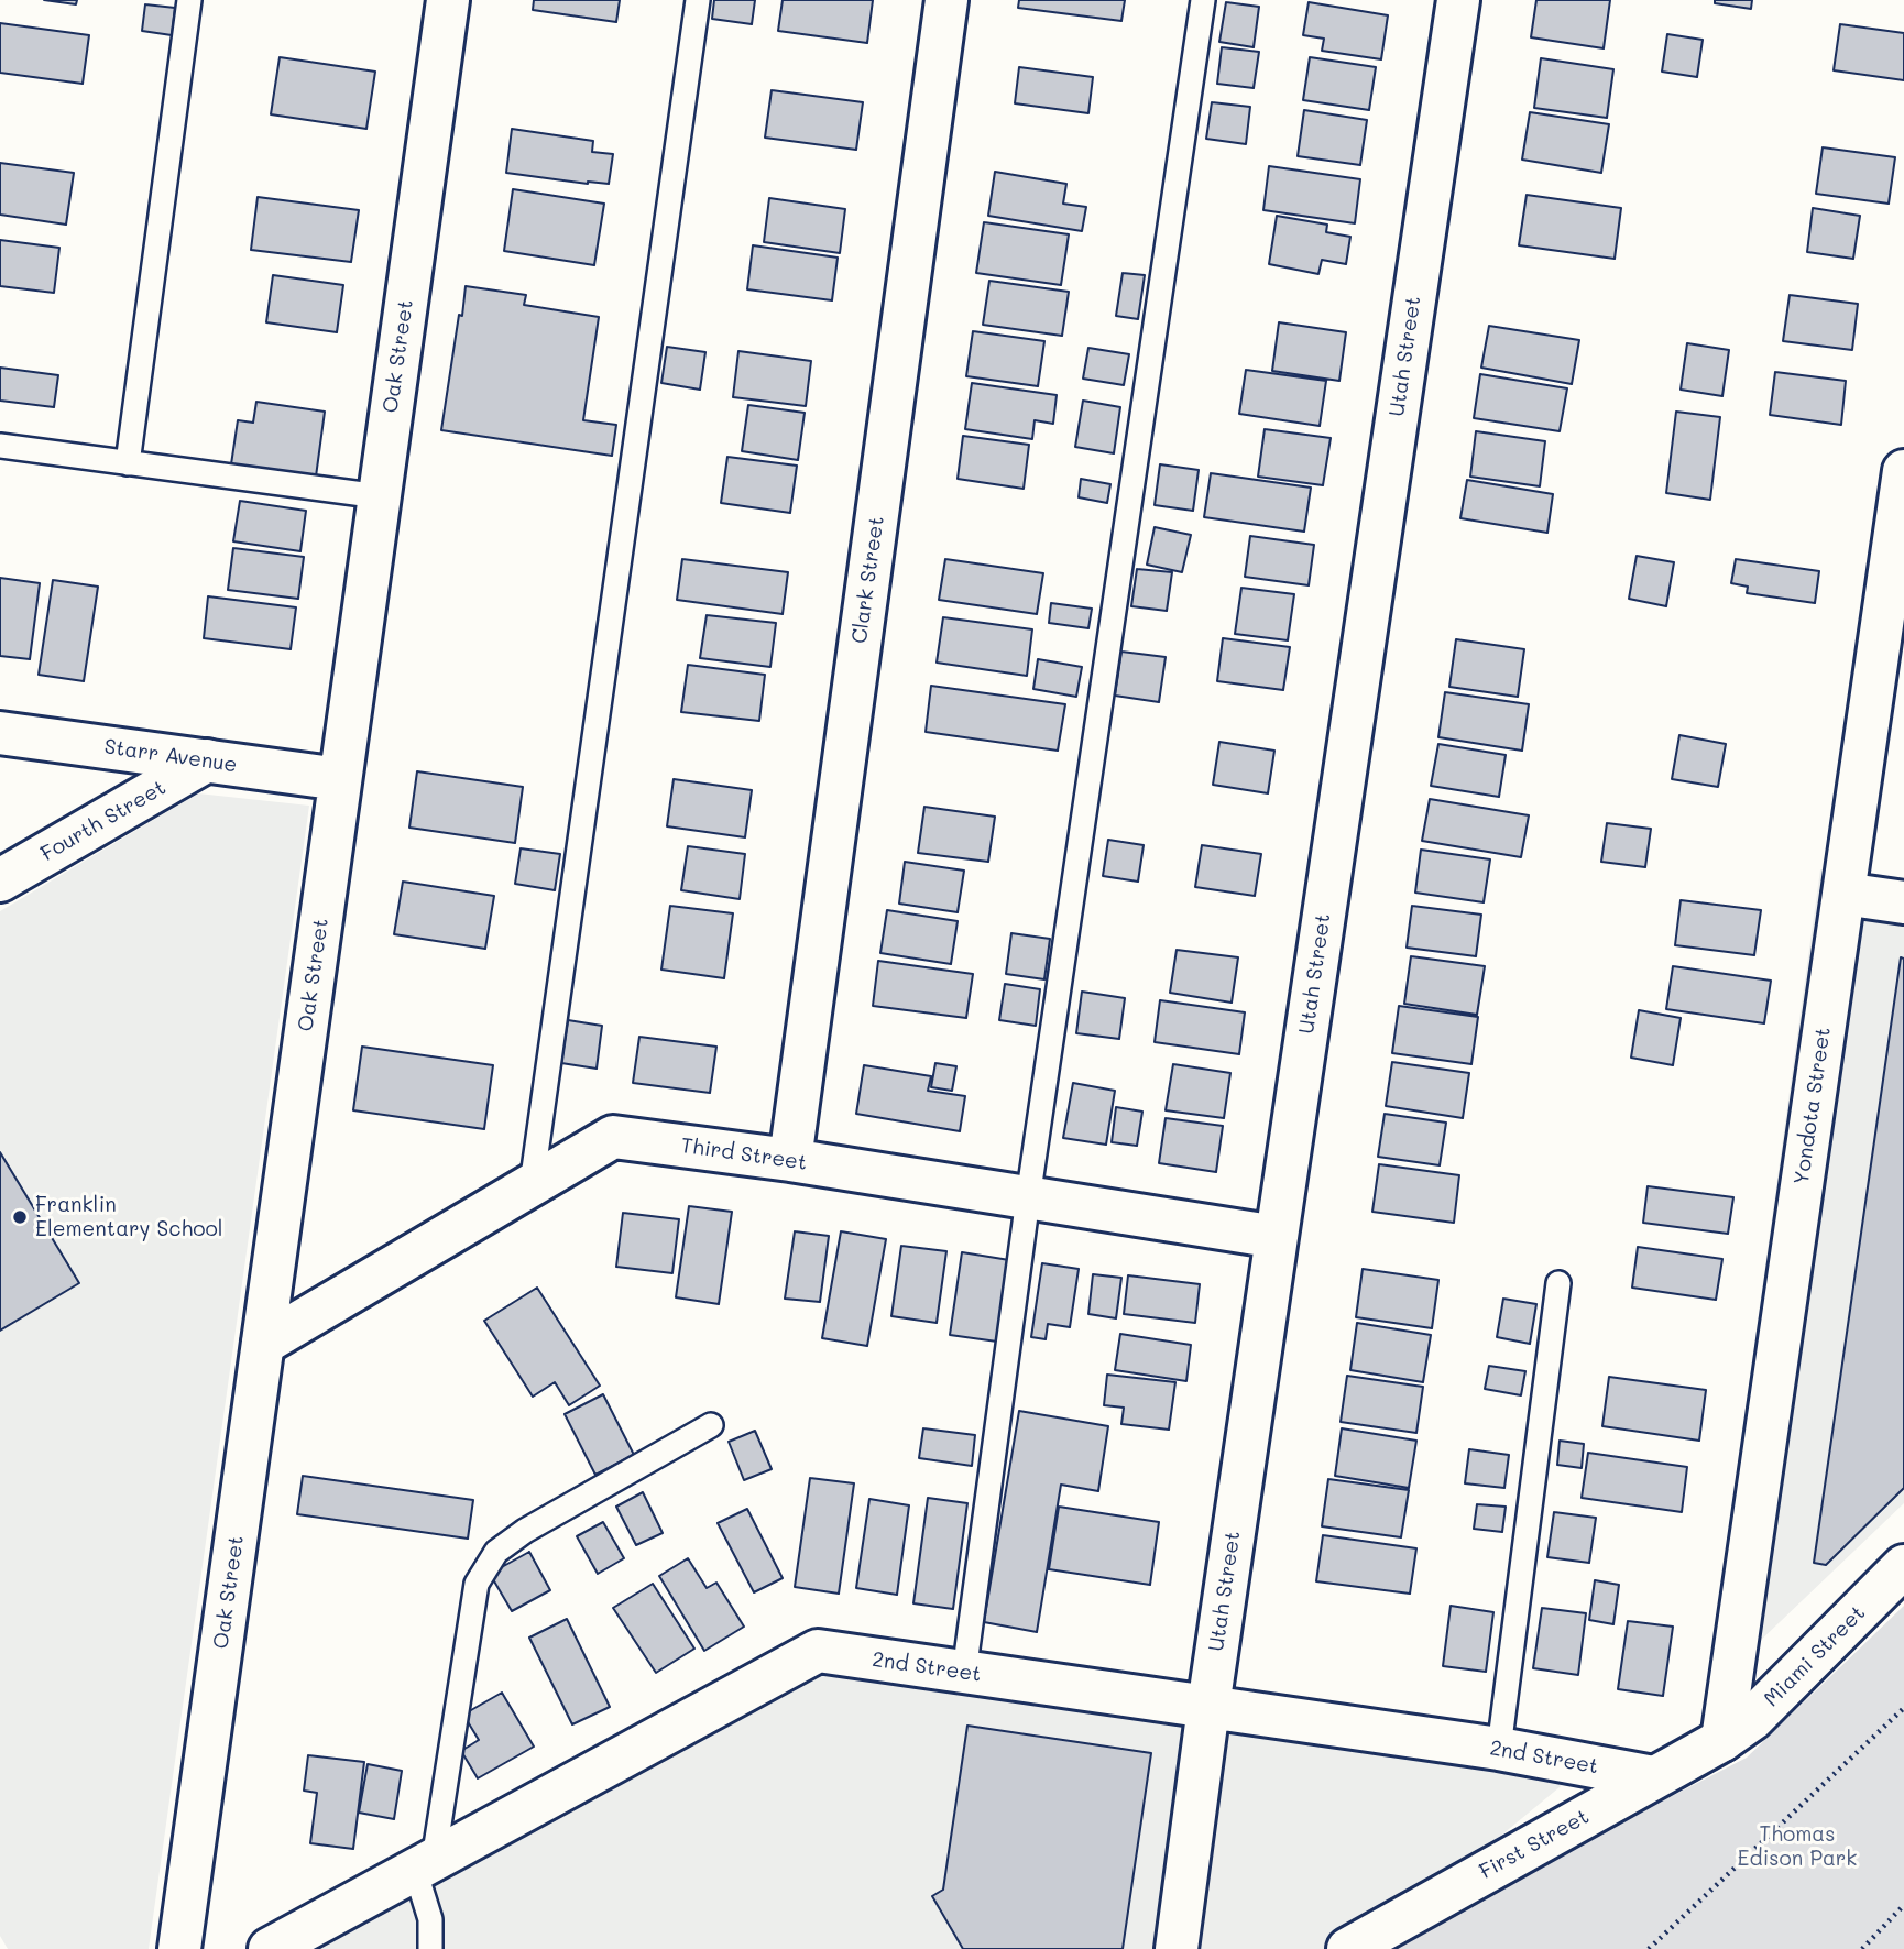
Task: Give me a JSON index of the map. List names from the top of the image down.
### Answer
{
  "streets": {
    "street": [
      "Oak Street",
      "Utah Street",
      "Clark Street",
      "Starr Avenue",
      "Fourth Street",
      "Yondota Street",
      "Third Street",
      "Miami Street",
      "2nd Street",
      "First Street"
    ]
  },
  "crossings": [
    ["Oak Street", "Starr Avenue"],
    ["Oak Street", "Third Street"],
    ["Utah Street", "Third Street"],
    ["Utah Street", "2nd Street"],
    ["Clark Street", "Third Street"],
    ["Starr Avenue", "Fourth Street"],
    ["Yondota Street", "Miami Street"],
    ["Yondota Street", "First Street"],
    ["Miami Street", "First Street"],
    ["2nd Street", "First Street"]
  ],
  "parks": ["Thomas Edison Park"],
  "places": ["Franklin Elementary School"]
}
